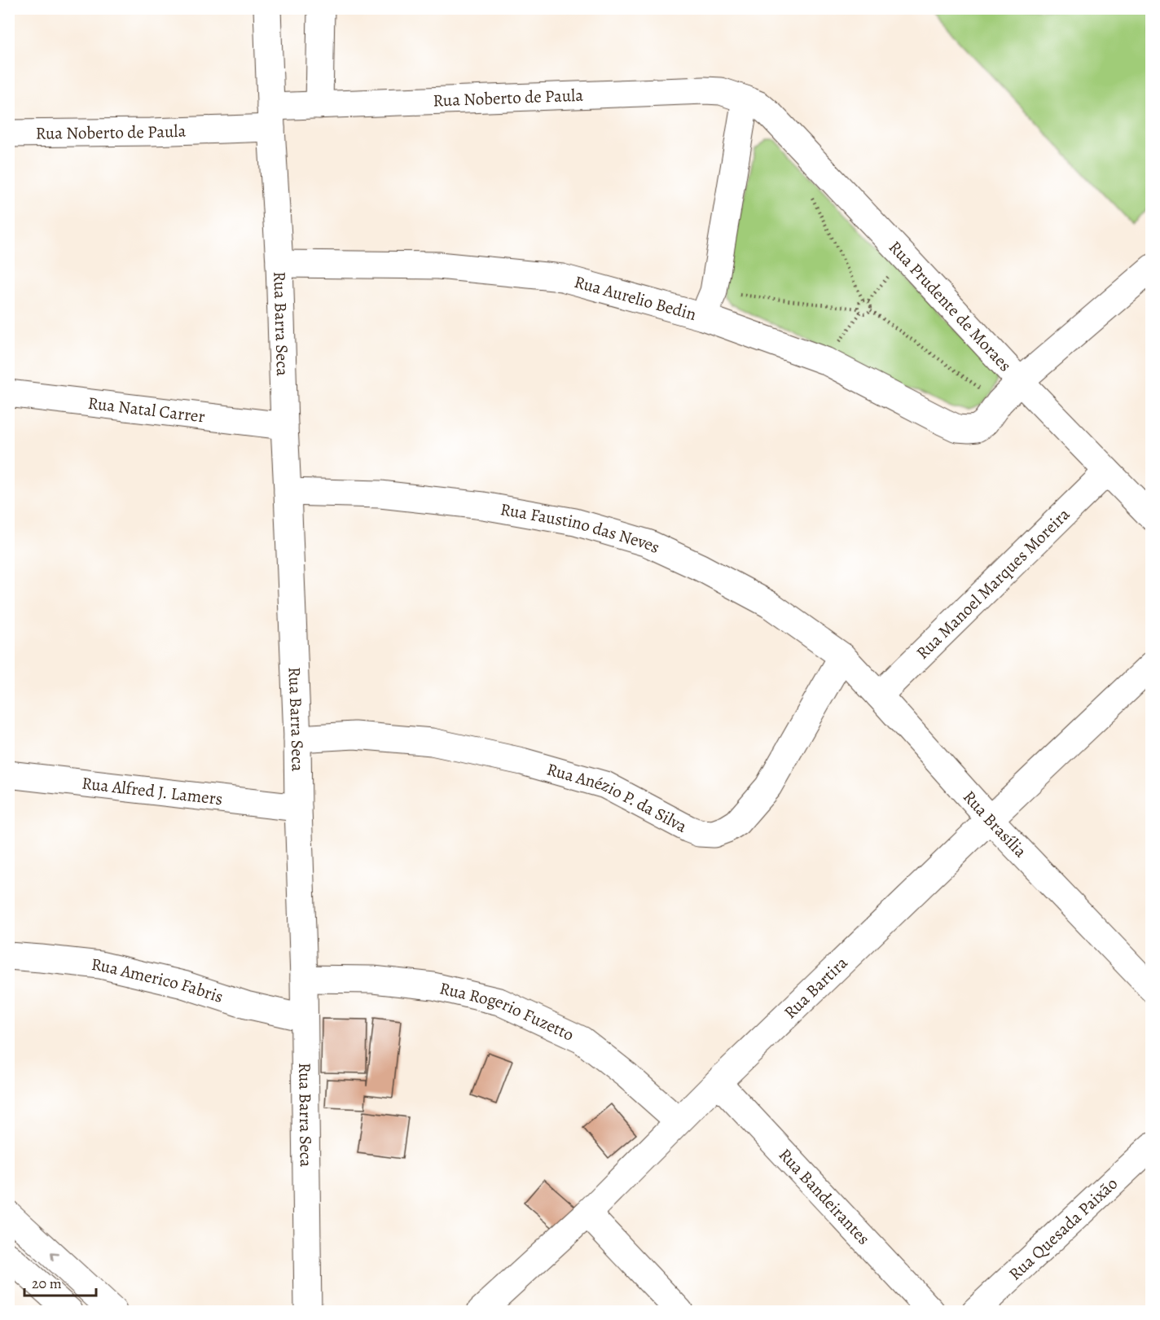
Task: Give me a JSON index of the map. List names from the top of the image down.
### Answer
{
  "streets": {
    "street": [
      "Rua Noberto de Paula",
      "Rua Aurelio Bedin",
      "Rua Prudente de Moraes",
      "Rua Barra Seca",
      "Rua Natal Carrer",
      "Rua Faustino das Neves",
      "Rua Manoel Marques Moreira",
      "Rua Alfred J. Lamers",
      "Rua Anézio P. da Silva",
      "Rua Brasília",
      "Rua Americo Fabris",
      "Rua Bartira",
      "Rua Rogerio Fuzetto",
      "Rua Bandeirantes",
      "Rua Quesada Paixão"
    ]
  },
  "crossings": [
    ["Rua Noberto de Paula", "Rua Prudente de Moraes"],
    ["Rua Noberto de Paula", "Rua Barra Seca"],
    ["Rua Aurelio Bedin", "Rua Barra Seca"],
    ["Rua Prudente de Moraes", "Rua Manoel Marques Moreira"],
    ["Rua Barra Seca", "Rua Natal Carrer"],
    ["Rua Barra Seca", "Rua Faustino das Neves"],
    ["Rua Barra Seca", "Rua Alfred J. Lamers"],
    ["Rua Barra Seca", "Rua Anézio P. da Silva"],
    ["Rua Barra Seca", "Rua Americo Fabris"],
    ["Rua Barra Seca", "Rua Rogerio Fuzetto"],
    ["Rua Faustino das Neves", "Rua Anézio P. da Silva"],
    ["Rua Faustino das Neves", "Rua Brasília"],
    ["Rua Manoel Marques Moreira", "Rua Brasília"],
    ["Rua Anézio P. da Silva", "Rua Brasília"],
    ["Rua Brasília", "Rua Bartira"],
    ["Rua Bartira", "Rua Rogerio Fuzetto"],
    ["Rua Bartira", "Rua Bandeirantes"]
  ],
  "scale_bar": "20 m"
}
